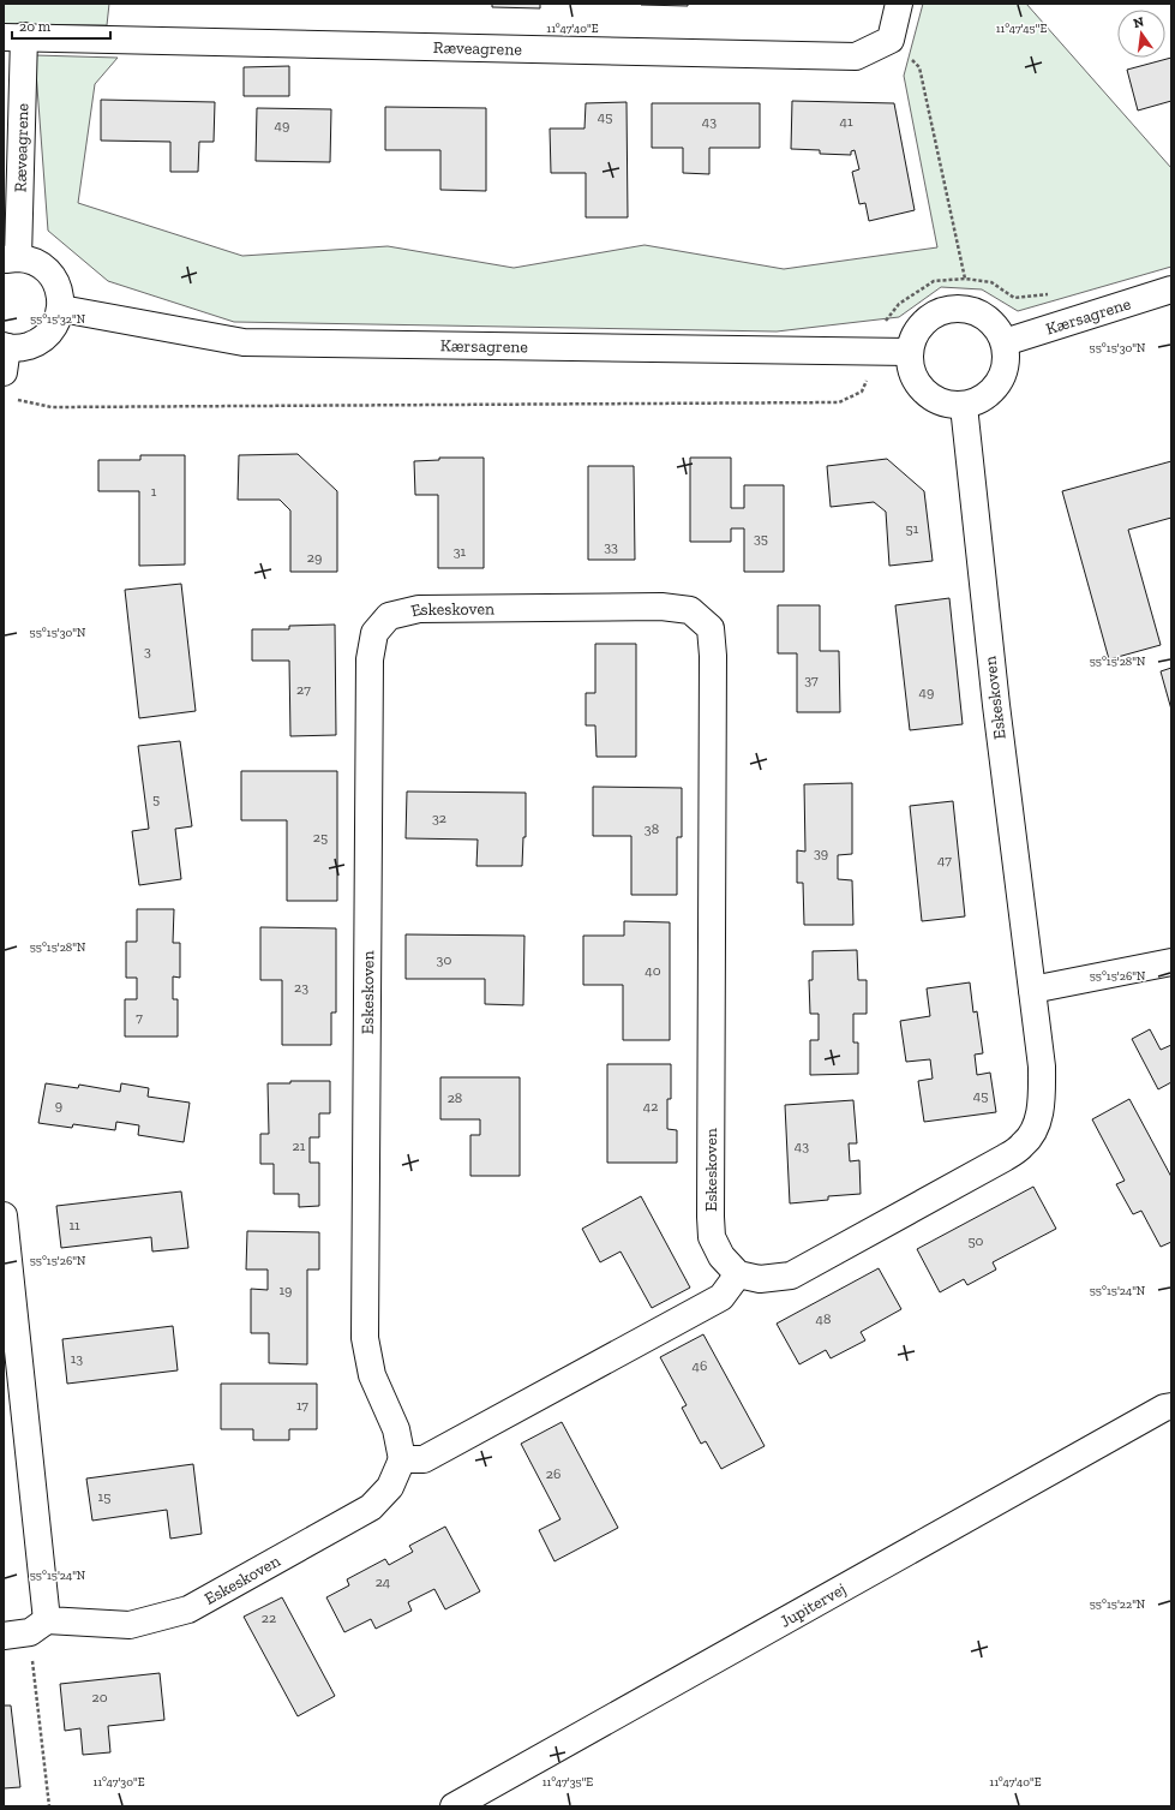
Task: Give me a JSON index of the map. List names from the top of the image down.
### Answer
{
  "streets": {
    "street": [
      "Ræveagrene",
      "Kærsagrene",
      "Eskeskoven",
      "Jupitervej"
    ]
  },
  "crossings": [
    ["Kærsagrene", "Eskeskoven"]
  ],
  "house_numbers": [
    "45",
    "43",
    "41",
    "49",
    "1",
    "51",
    "35",
    "33",
    "31",
    "29",
    "3",
    "37",
    "27",
    "49",
    "5",
    "32",
    "38",
    "25",
    "39",
    "47",
    "30",
    "40",
    "23",
    "7",
    "45",
    "28",
    "9",
    "42",
    "21",
    "43",
    "11",
    "50",
    "19",
    "48",
    "13",
    "46",
    "17",
    "26",
    "15",
    "24",
    "22",
    "20"
  ],
  "scale_bar": "20 m",
  "north": "top",
  "coordinates": [
    "11°47'45\"E",
    "11°47'40\"E",
    "55°15'32\"N",
    "55°15'30\"N",
    "55°15'28\"N",
    "55°15'26\"N",
    "55°15'24\"N",
    "55°15'22\"N",
    "11°47'30\"E",
    "11°47'35\"E"
  ]
}
